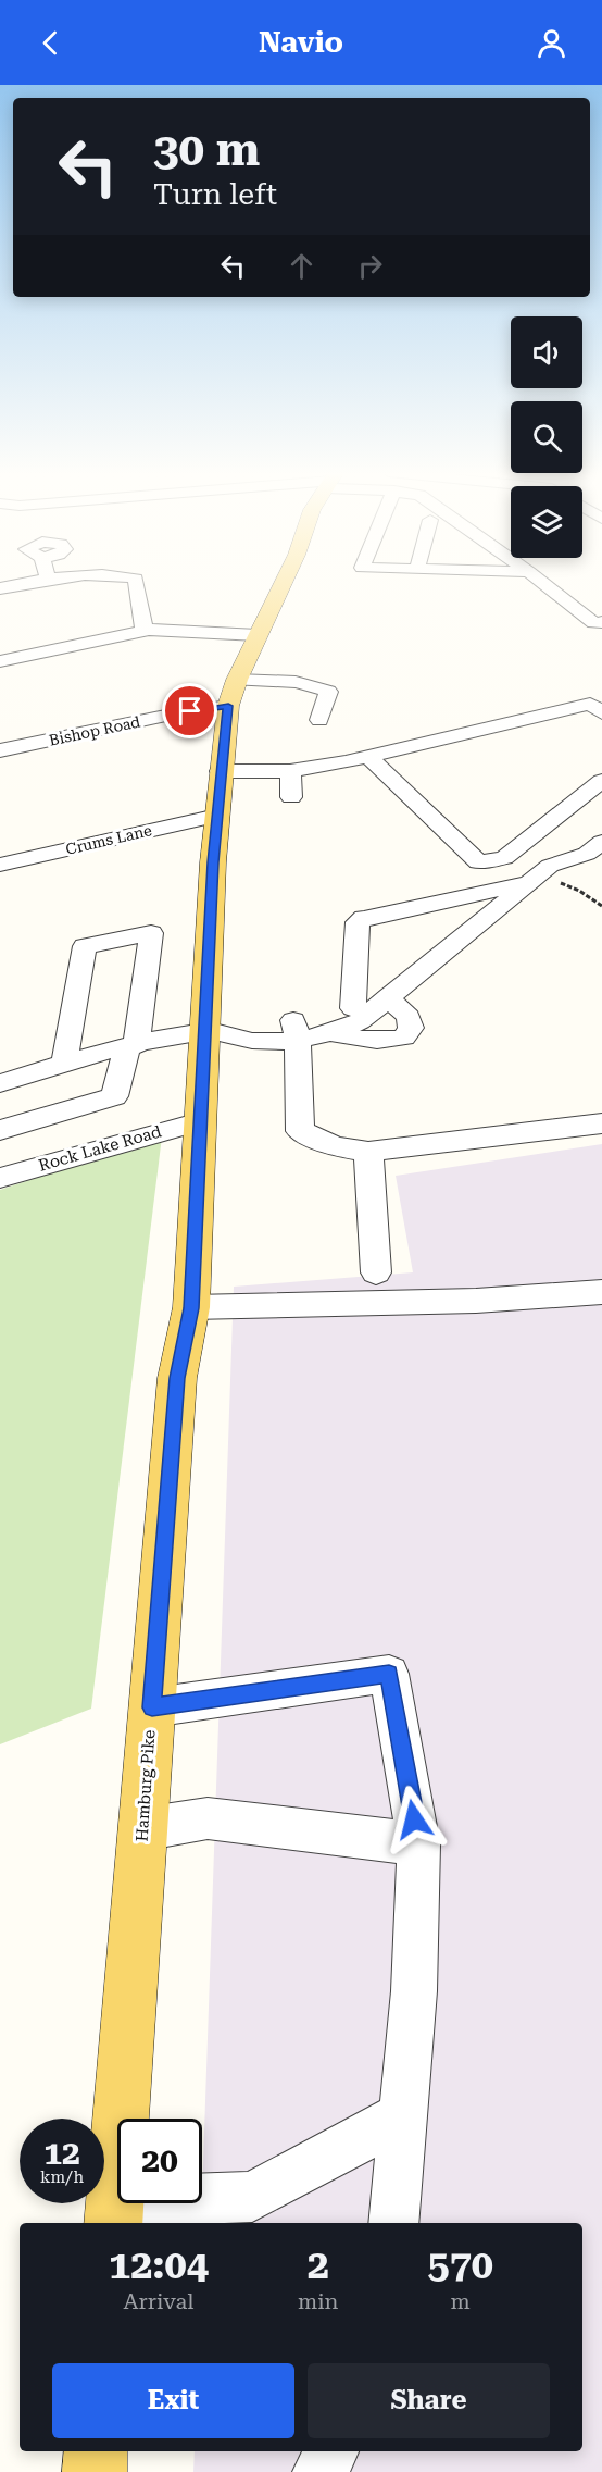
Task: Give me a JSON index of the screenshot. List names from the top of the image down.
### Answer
{
  "streets": {
    "main road": ["Hamburg Pike"],
    "street": ["Bishop Road", "Crums Lane", "Rock Lake Road"]
  },
  "crossings": [
    ["Bishop Road", "Hamburg Pike"],
    ["Crums Lane", "Hamburg Pike"],
    ["Rock Lake Road", "Hamburg Pike"]
  ],
  "page": {
    "header": "Navio",
    "turn": ["30 m", "Turn left"],
    "speed": "12 km/h",
    "limit": "20",
    "eta": [
      "12:04",
      "Arrival",
      "2",
      "min",
      "570",
      "m"
    ],
    "buttons": ["Exit", "Share"]
  }
}
